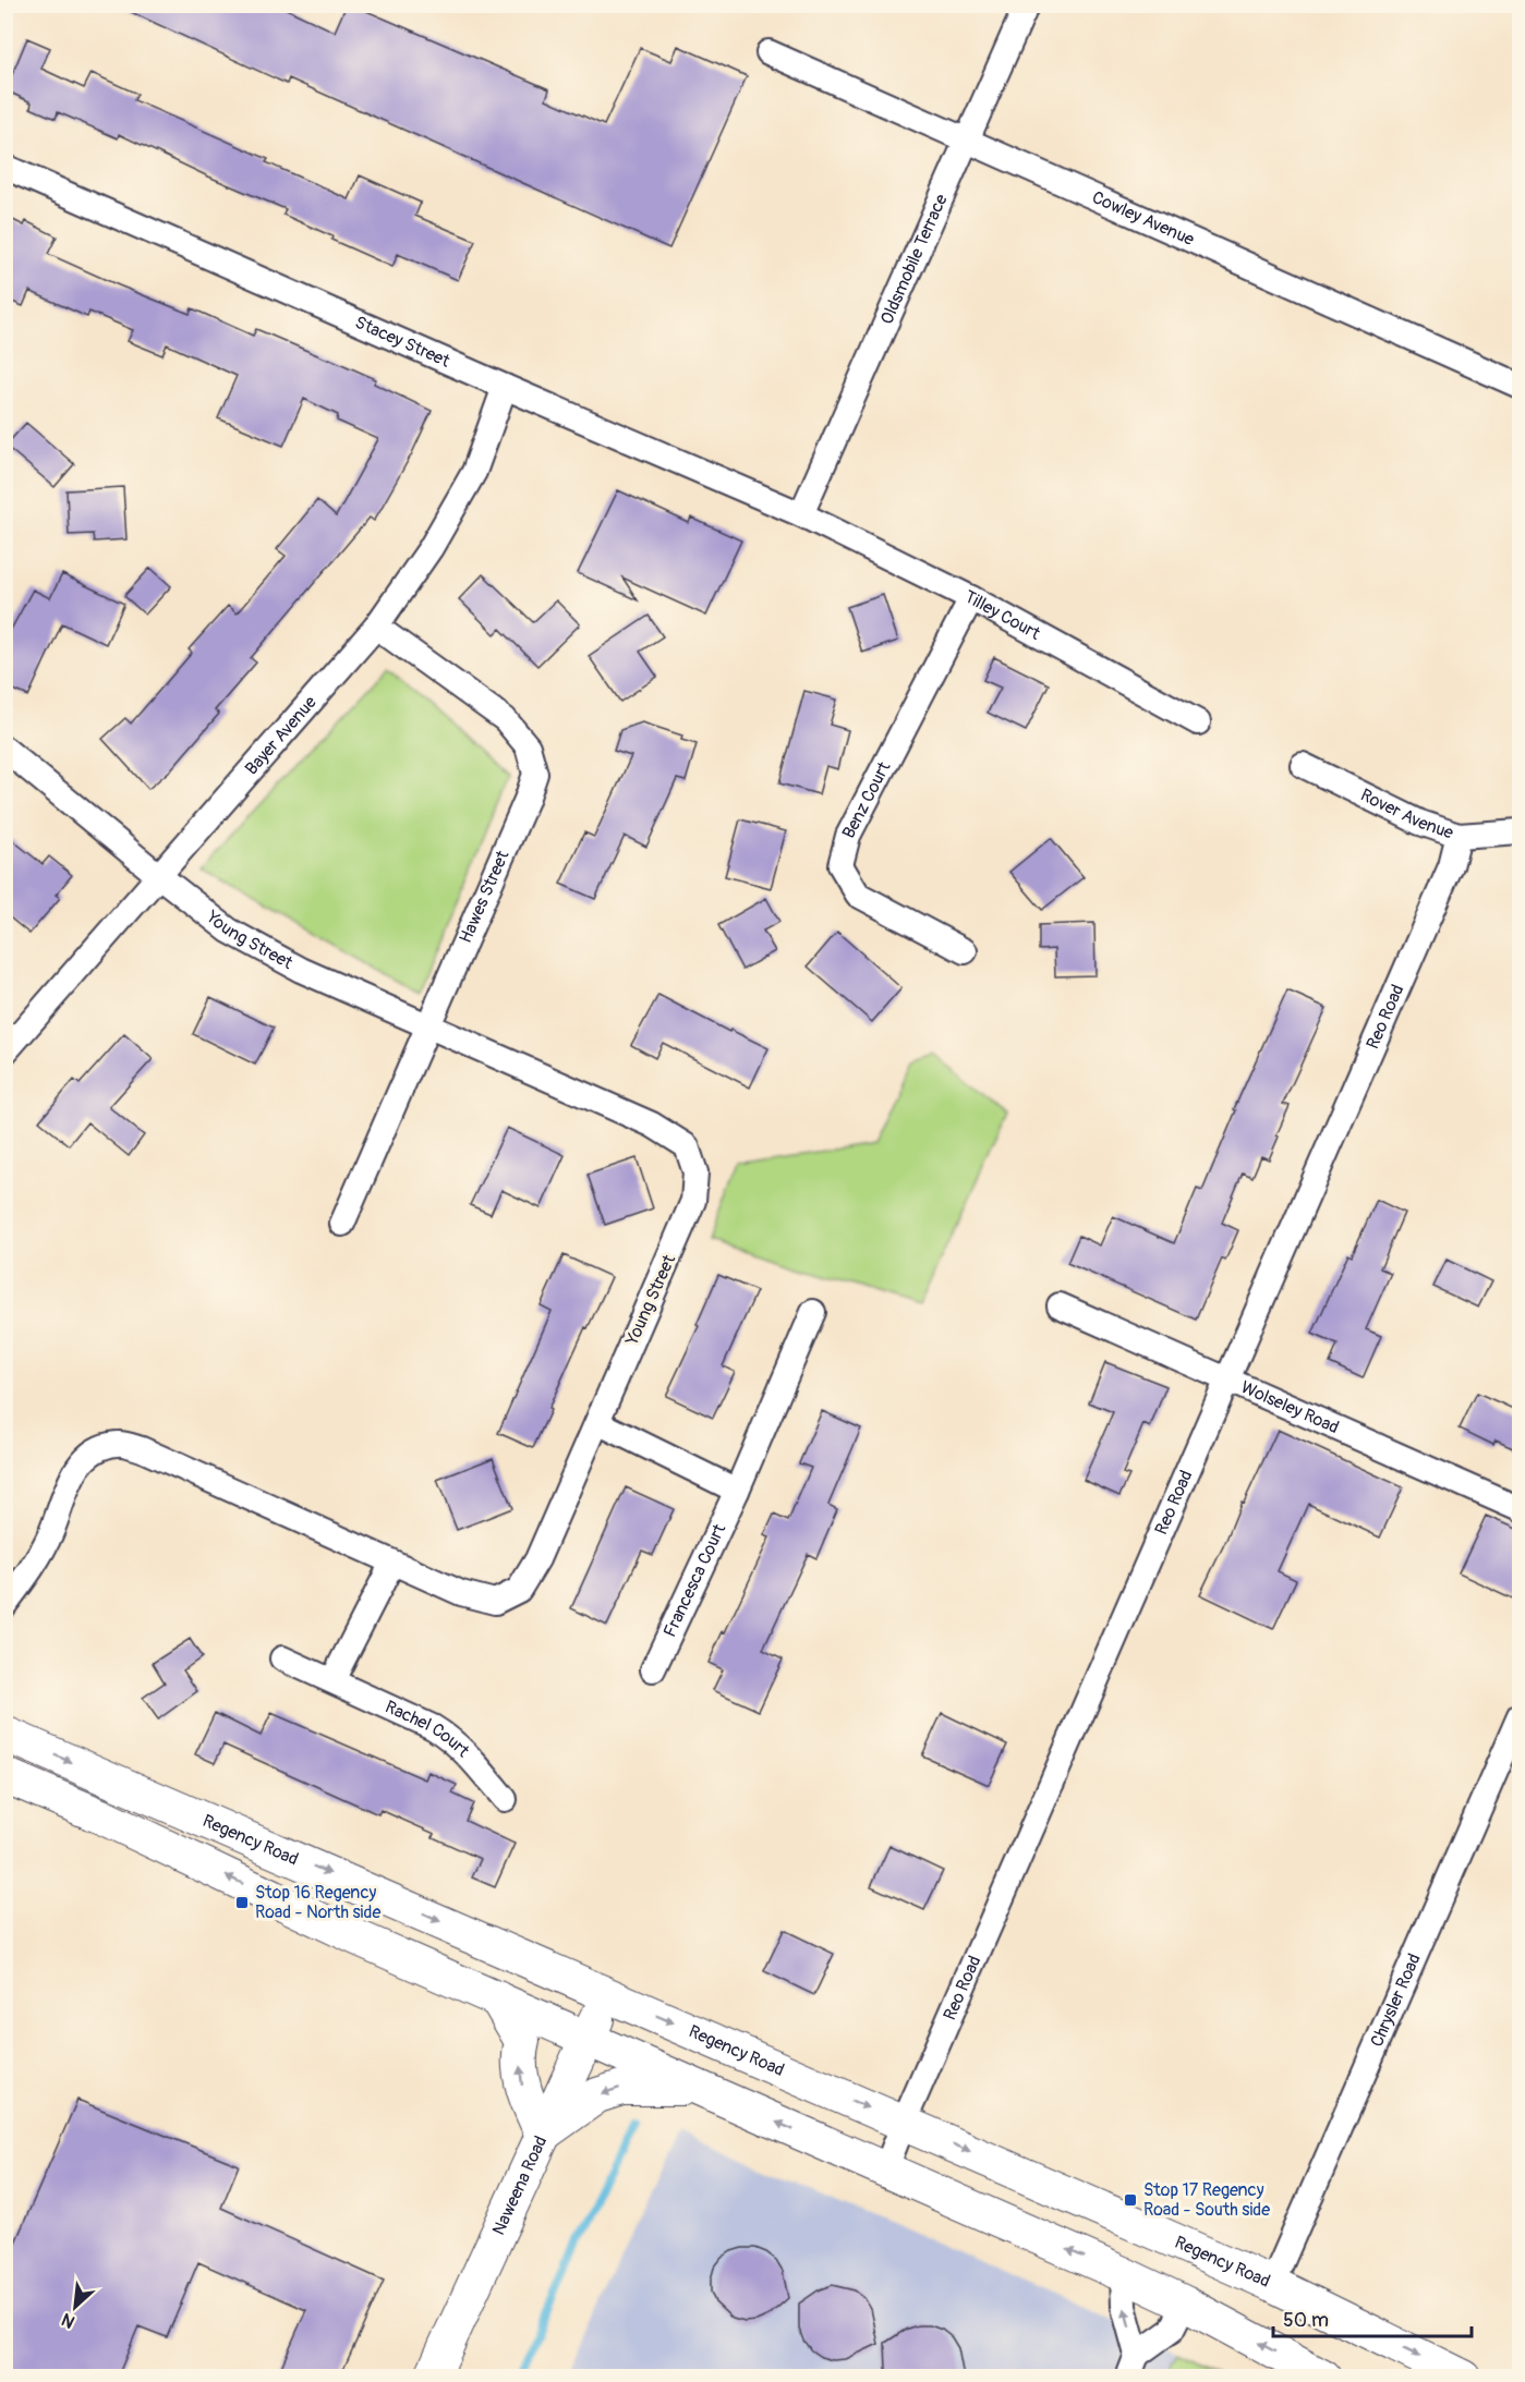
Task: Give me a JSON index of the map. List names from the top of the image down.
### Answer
{
  "streets": {
    "main road": ["Regency Road", "Naweena Road"],
    "street": [
      "Cowley Avenue",
      "Oldsmobile Terrace",
      "Stacey Street",
      "Tilley Court",
      "Bayer Avenue",
      "Benz Court",
      "Rover Avenue",
      "Hawes Street",
      "Young Street",
      "Reo Road",
      "Wolseley Road",
      "Francesca Court",
      "Rachel Court",
      "Chrysler Road"
    ]
  },
  "crossings": [
    ["Cowley Avenue", "Oldsmobile Terrace"],
    ["Oldsmobile Terrace", "Stacey Street"],
    ["Oldsmobile Terrace", "Tilley Court"],
    ["Stacey Street", "Tilley Court"],
    ["Stacey Street", "Bayer Avenue"],
    ["Tilley Court", "Benz Court"],
    ["Bayer Avenue", "Hawes Street"],
    ["Bayer Avenue", "Young Street"],
    ["Rover Avenue", "Reo Road"],
    ["Hawes Street", "Young Street"],
    ["Reo Road", "Wolseley Road"],
    ["Reo Road", "Regency Road"],
    ["Regency Road", "Chrysler Road"],
    ["Regency Road", "Naweena Road"]
  ],
  "places": {
    "transit": ["Stop 16 Regency Road - North side", "Stop 17 Regency Road - South side"]
  },
  "scale_bar": "50 m",
  "north": "bottom left"
}
